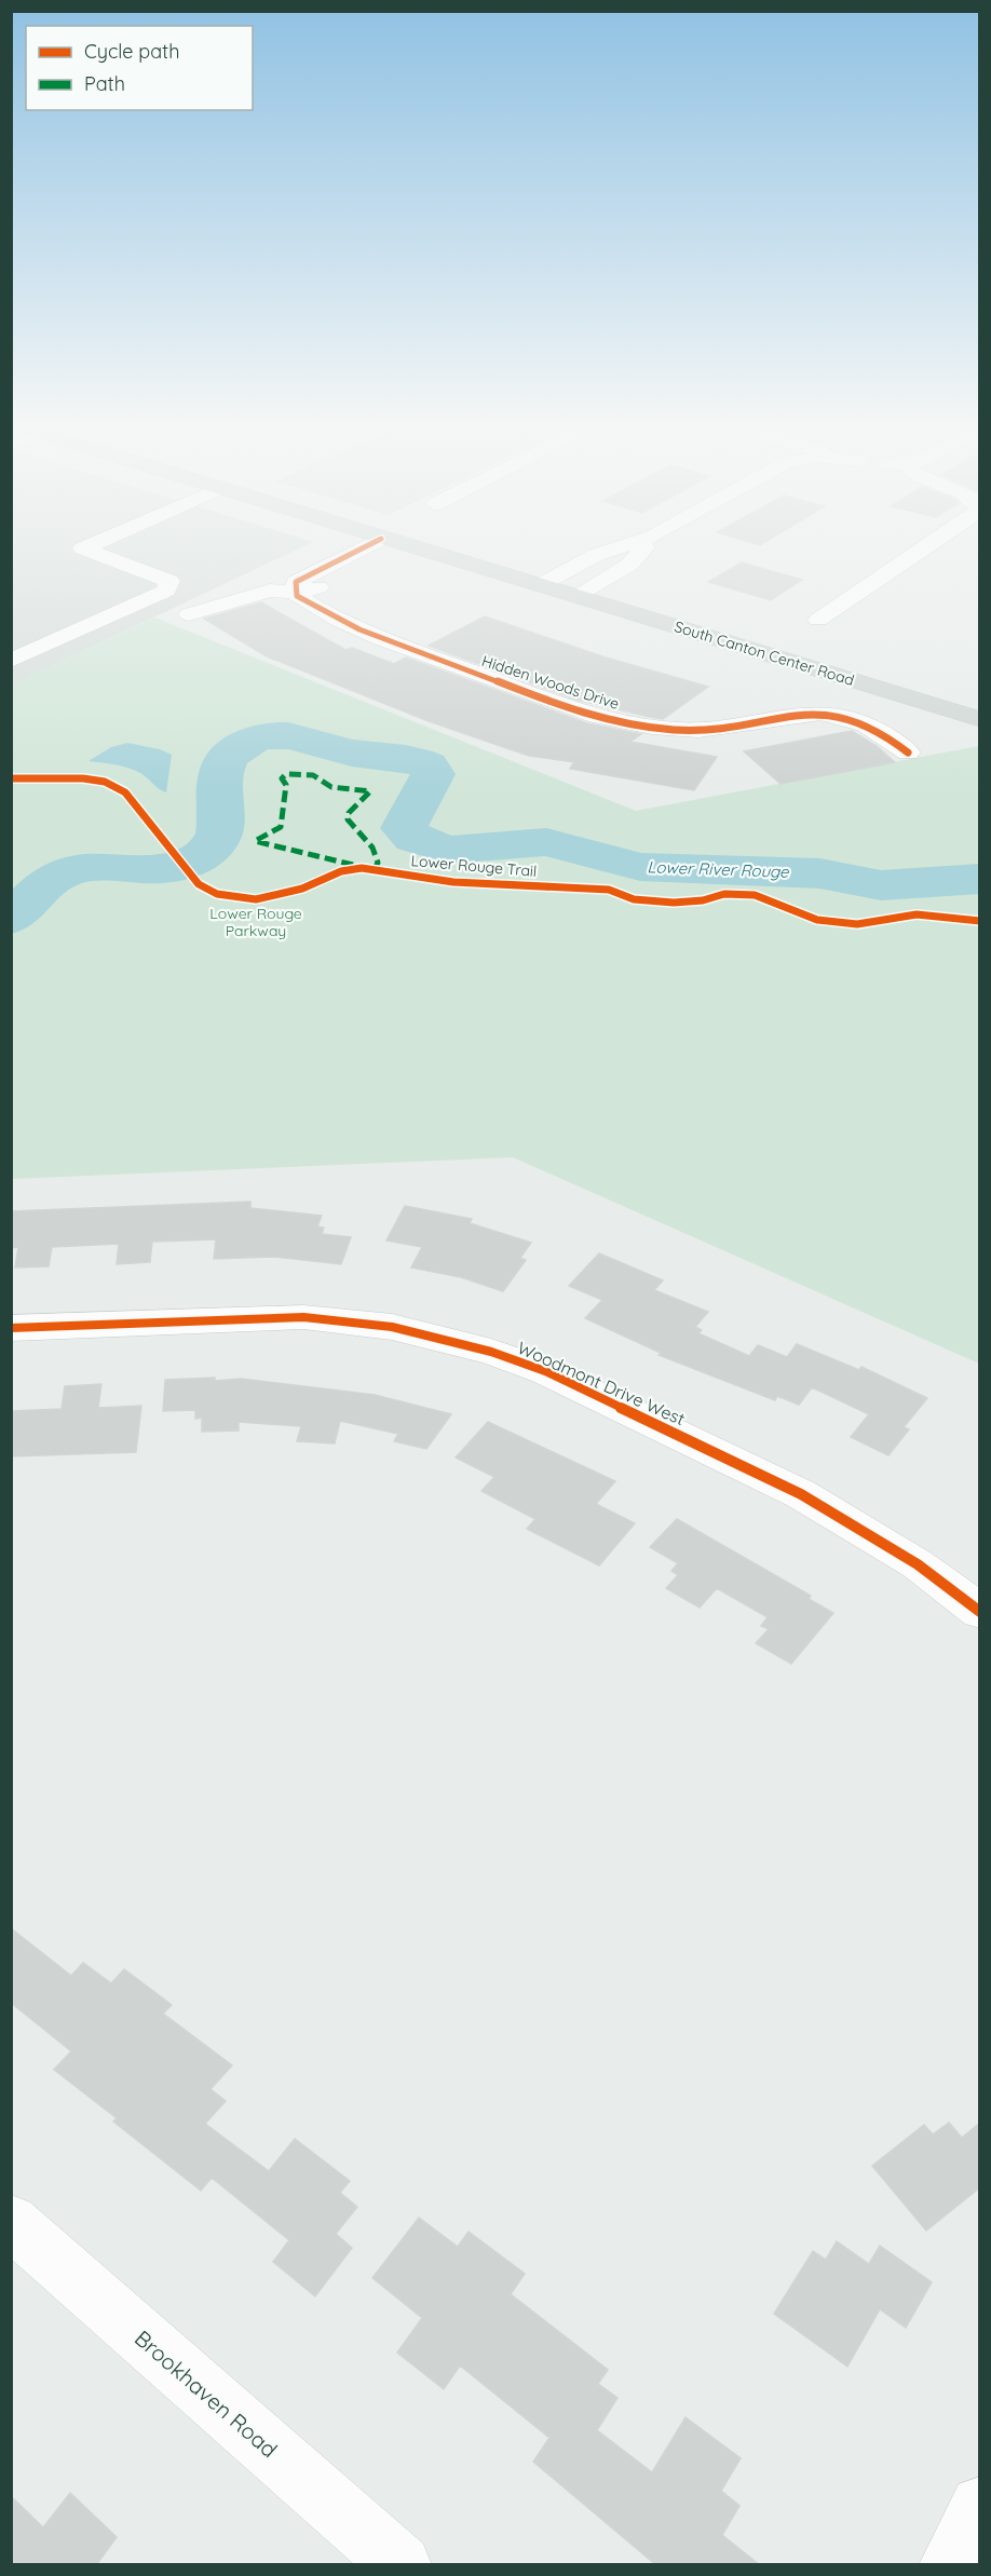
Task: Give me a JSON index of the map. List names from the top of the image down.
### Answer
{
  "streets": {
    "main road": ["South Canton Center Road"],
    "street": ["Hidden Woods Drive", "Woodmont Drive West", "Brookhaven Road"],
    "cycle path": ["Lower Rouge Trail"]
  },
  "water": ["Lower River Rouge"],
  "parks": ["Lower Rouge Parkway"],
  "legend": ["Cycle path", "Path"]
}
